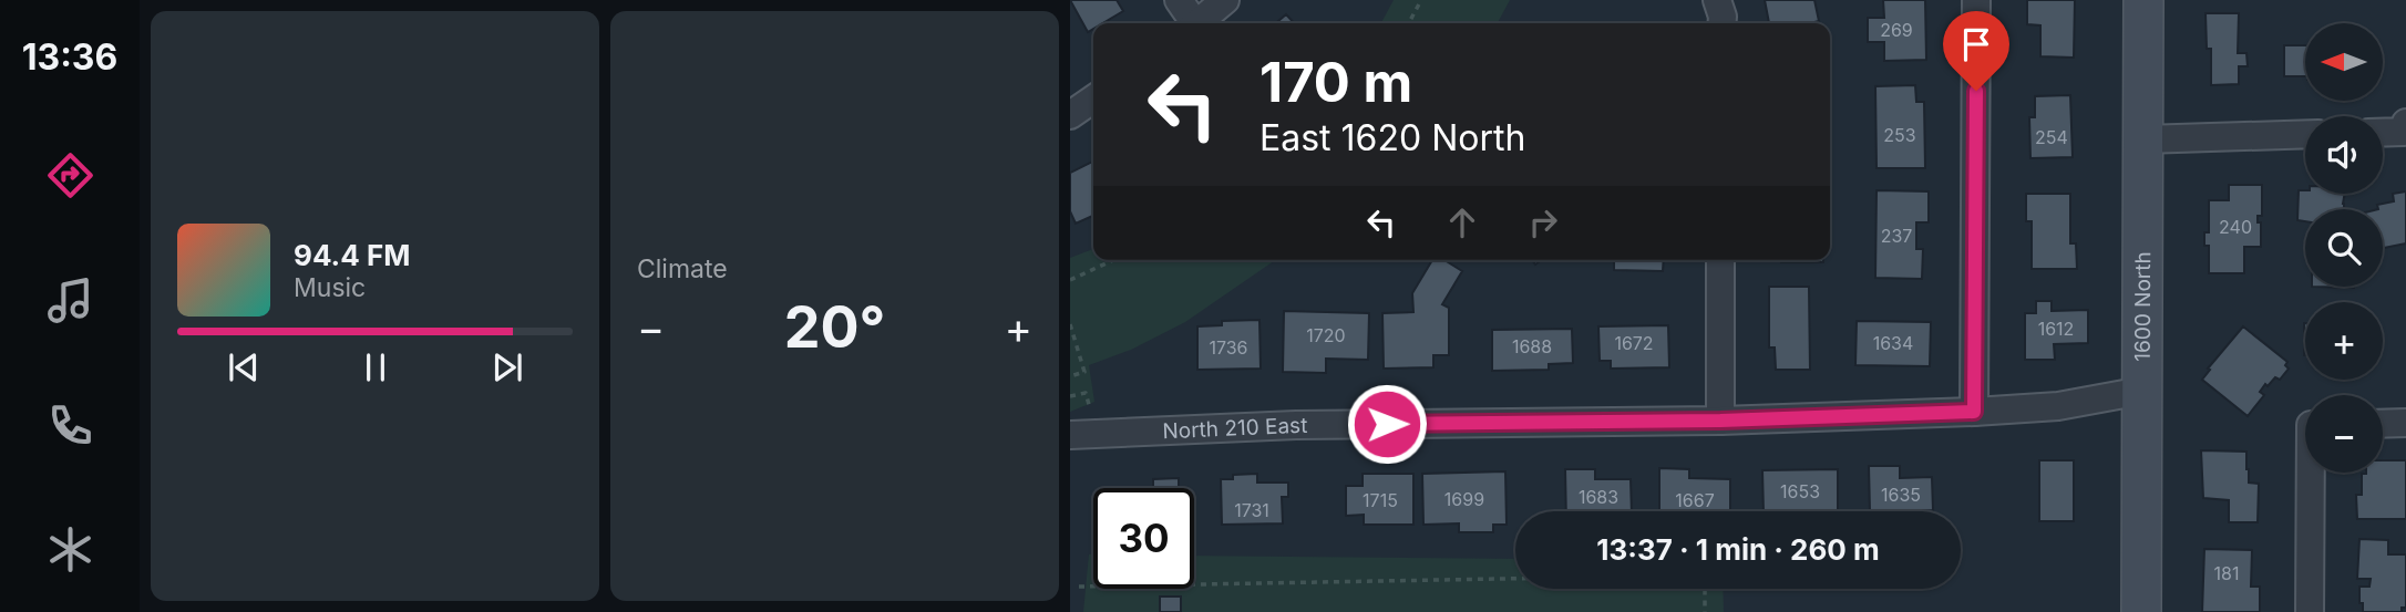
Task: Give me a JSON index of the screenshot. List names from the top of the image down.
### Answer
{
  "streets": {
    "main road": ["1600 North"],
    "street": ["North 210 East"]
  },
  "crossings": [
    ["1600 North", "North 210 East"]
  ],
  "house_numbers": [
    "269",
    "253",
    "254",
    "240",
    "237",
    "1612",
    "1720",
    "1672",
    "1634",
    "1688",
    "1736",
    "1653",
    "1635",
    "1683",
    "1699",
    "1715",
    "1667",
    "1731",
    "181"
  ],
  "north": "left",
  "page": {
    "tabs": "13:36",
    "tile": "Climate",
    "map_buttons": ["+", "−"],
    "turn": ["170 m", "East 1620 North"],
    "song": ["94.4 FM", "Music"],
    "heat": ["−", "20°", "+"],
    "limit": "30",
    "trip": "13:37 · 1 min · 260 m"
  }
}
